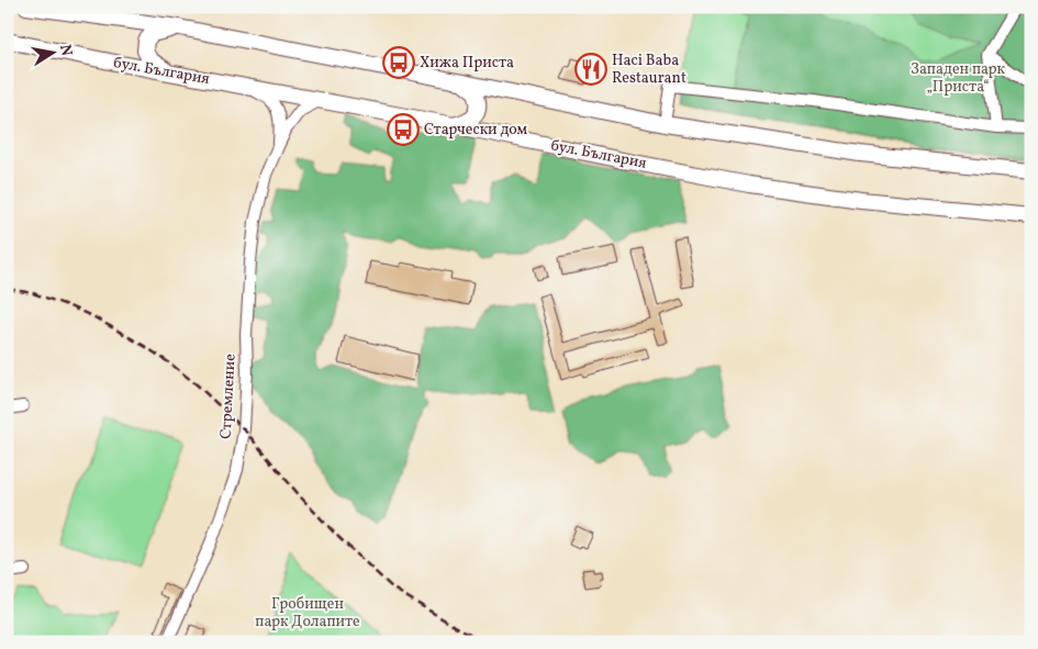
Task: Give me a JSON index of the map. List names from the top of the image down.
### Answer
{
  "streets": {
    "highway": ["бул. България"],
    "street": ["Стремление"]
  },
  "crossings": [
    ["бул. България", "Стремление"]
  ],
  "parks": ["Западен парк „Приста“", "Гробищен парк Долапите"],
  "places": {
    "bus stop": ["Хижа Приста", "Старчески дом"],
    "restaurant": ["Haci Baba Restaurant"]
  },
  "north": "right"
}
